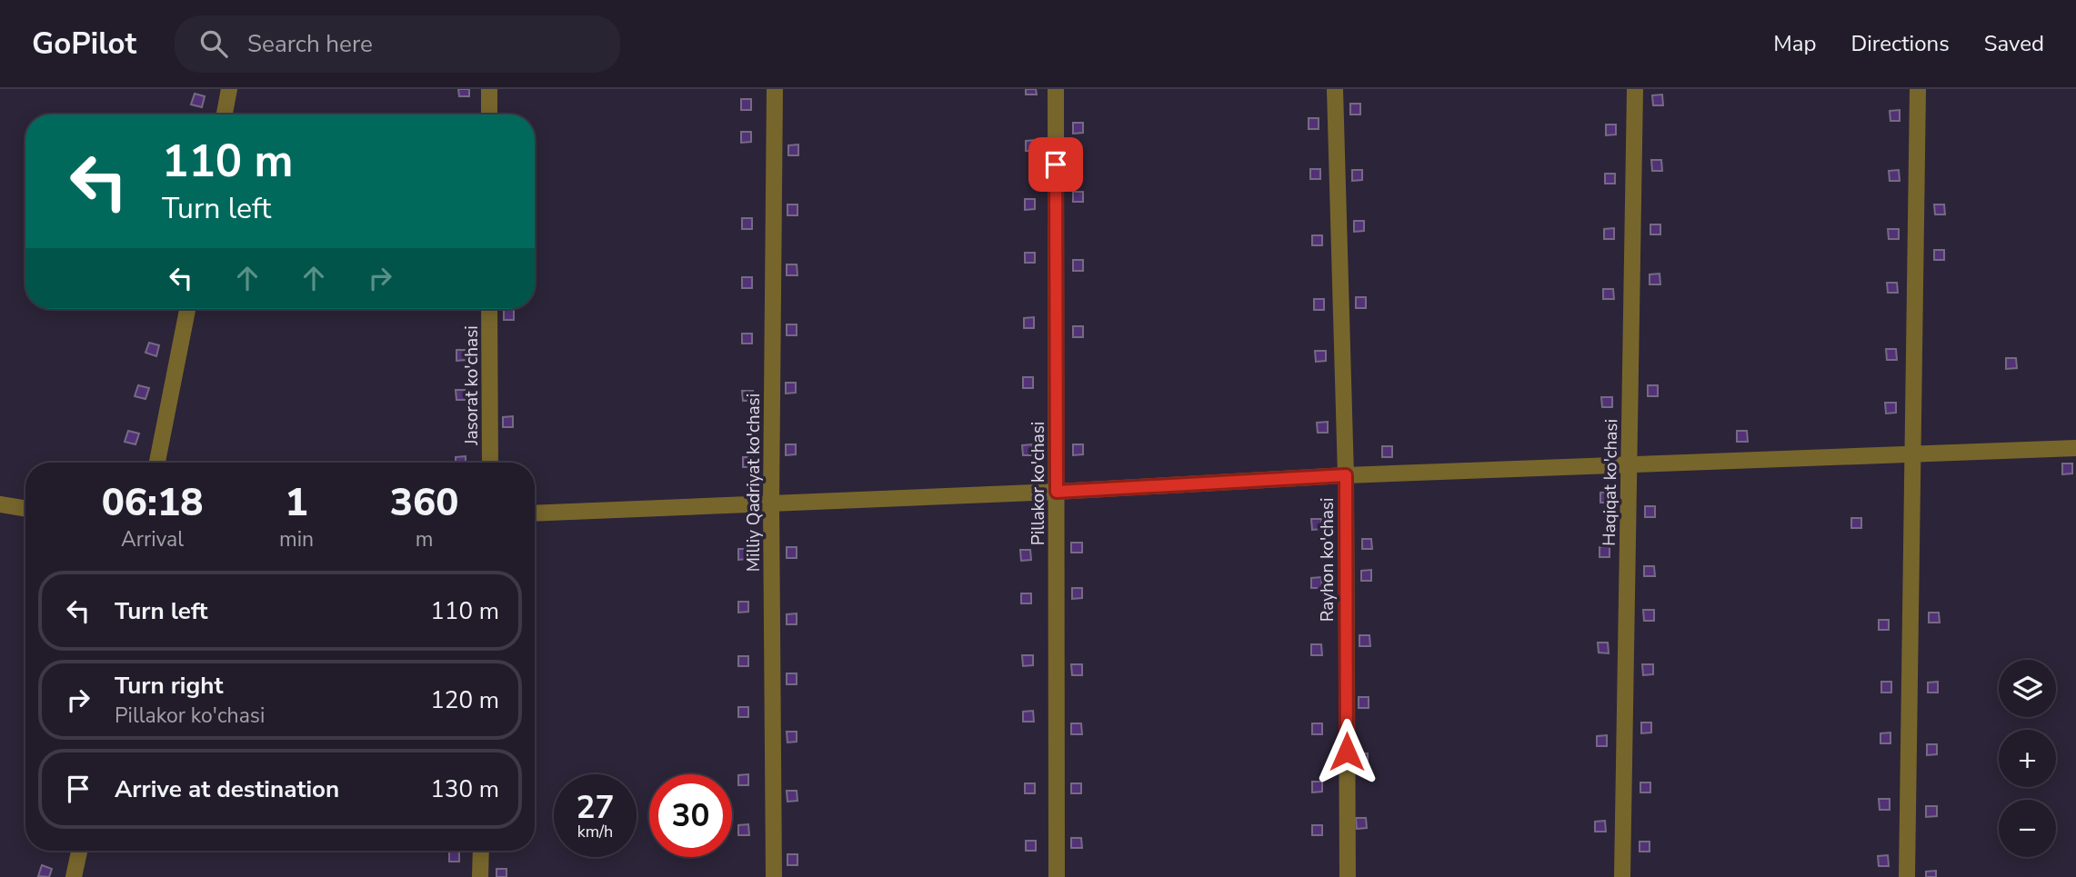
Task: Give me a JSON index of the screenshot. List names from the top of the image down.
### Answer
{
  "streets": {
    "street": [
      "Jasorat ko'chasi",
      "Milliy Qadriyat ko'chasi",
      "Haqiqat ko'chasi",
      "Pillakor ko'chasi",
      "Rayhon ko'chasi"
    ]
  },
  "page": {
    "header": "GoPilot",
    "search": "Search here",
    "nav": ["Map", "Directions", "Saved"],
    "turn": ["110 m", "Turn left"],
    "eta": [
      "06:18",
      "Arrival",
      "1",
      "min",
      "360",
      "m"
    ],
    "list": [
      {
        "name": "Turn left",
        "value": "110 m"
      },
      {
        "name": "Turn right",
        "note": "Pillakor ko'chasi",
        "value": "120 m"
      },
      {
        "name": "Arrive at destination",
        "value": "130 m"
      }
    ],
    "map_buttons": ["+", "−"],
    "speed": "27 km/h",
    "limit": "30"
  }
}
